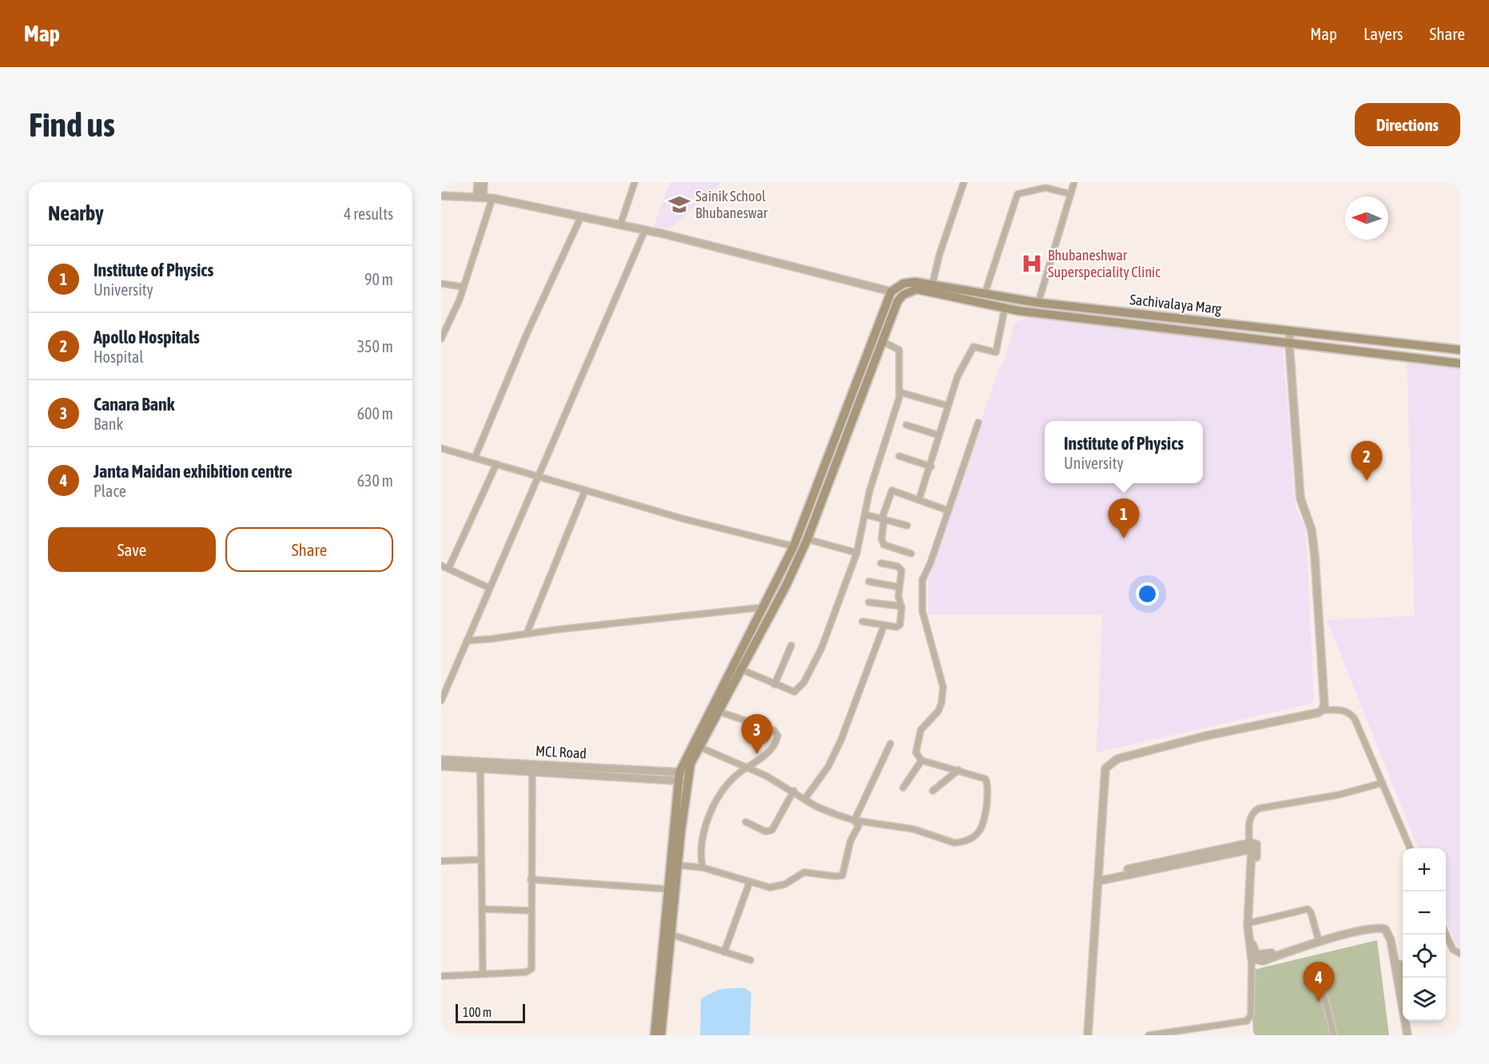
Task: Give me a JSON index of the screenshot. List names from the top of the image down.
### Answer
{
  "streets": {
    "main road": ["Sachivalaya Marg"],
    "street": ["MCL Road"]
  },
  "places": {
    "school or university": ["Sainik School Bhubaneswar"],
    "hospital": ["Bhubaneshwar Superspeciality Clinic"]
  },
  "scale_bar": "100 m",
  "north": "left",
  "page": {
    "header": "Map",
    "nav": ["Map", "Layers", "Share"],
    "buttons": [
      "Directions",
      ["Save", "Share"]
    ],
    "title": "Find us",
    "heading": ["Nearby", "4 results"],
    "list": [
      {
        "mark": "1",
        "name": "Institute of Physics",
        "note": "University",
        "value": "90 m"
      },
      {
        "mark": "2",
        "name": "Apollo Hospitals",
        "note": "Hospital",
        "value": "350 m"
      },
      {
        "mark": "3",
        "name": "Canara Bank",
        "note": "Bank",
        "value": "600 m"
      },
      {
        "mark": "4",
        "name": "Janta Maidan exhibition centre",
        "note": "Place",
        "value": "630 m"
      }
    ],
    "popup": ["Institute of Physics", "University"],
    "pins": [
      "2",
      "1",
      "3",
      "4"
    ],
    "map_buttons": ["+", "−"],
    "scale": "100 m"
  }
}
